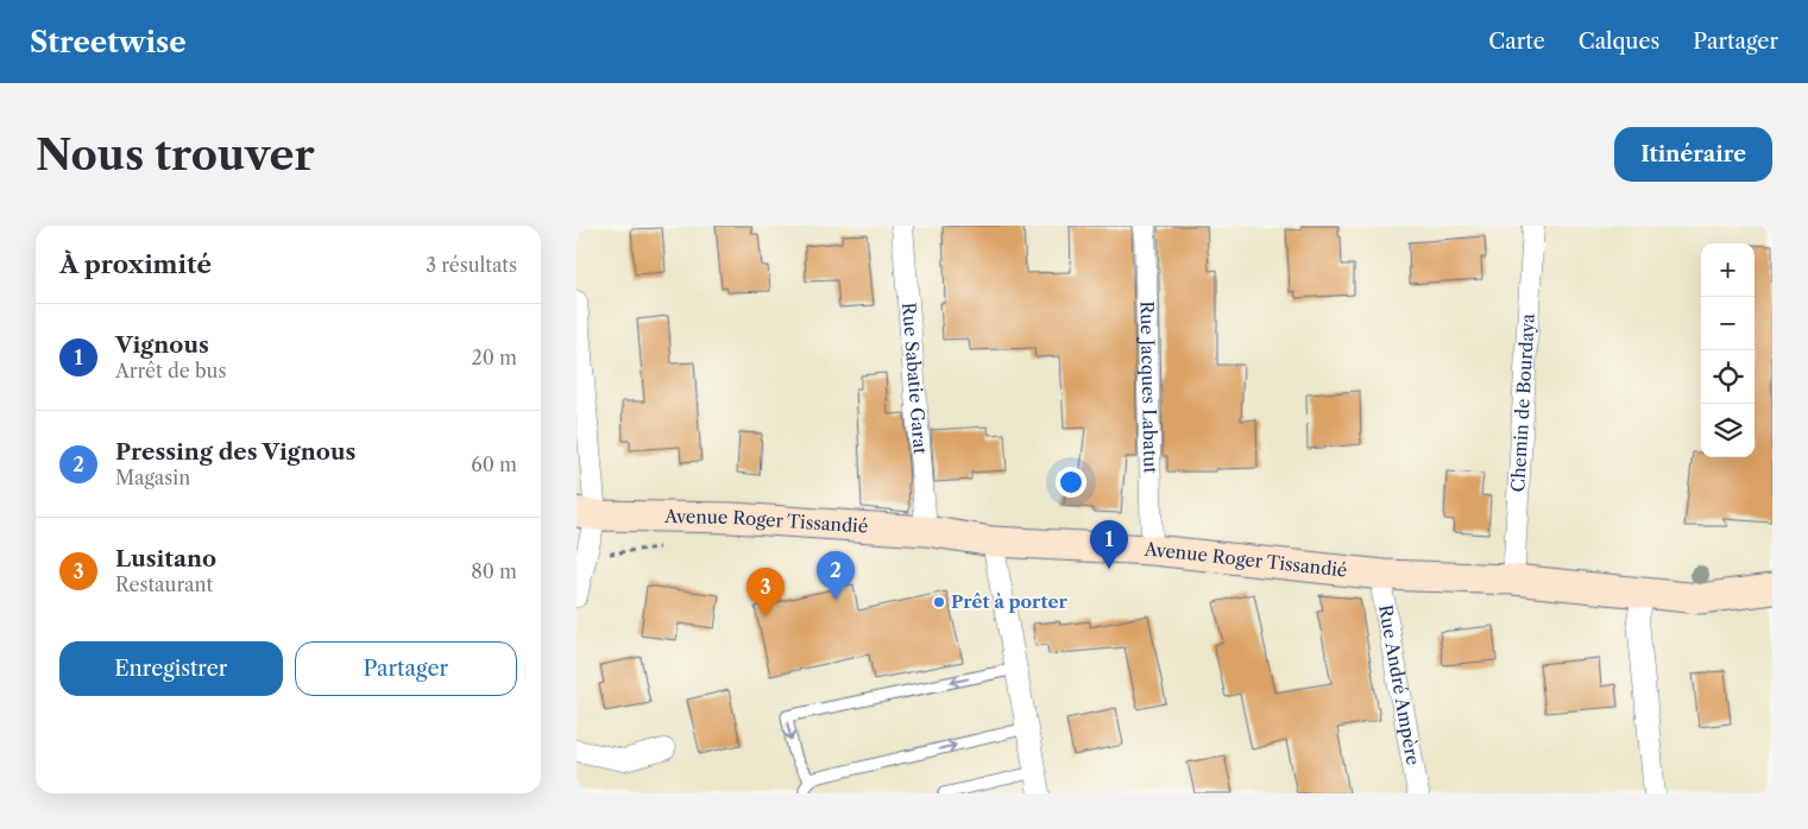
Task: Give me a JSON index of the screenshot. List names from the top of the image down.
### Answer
{
  "streets": {
    "main road": ["Avenue Roger Tissandié"],
    "street": [
      "Rue Sabatie Garat",
      "Rue Jacques Labatut",
      "Chemin de Bourdaya",
      "Rue André Ampère"
    ]
  },
  "crossings": [
    ["Rue Sabatie Garat", "Avenue Roger Tissandié"],
    ["Rue Jacques Labatut", "Avenue Roger Tissandié"],
    ["Chemin de Bourdaya", "Avenue Roger Tissandié"],
    ["Avenue Roger Tissandié", "Rue André Ampère"]
  ],
  "places": ["Prêt à porter"],
  "page": {
    "header": "Streetwise",
    "nav": ["Carte", "Calques", "Partager"],
    "buttons": [
      "Itinéraire",
      ["Enregistrer", "Partager"]
    ],
    "title": "Nous trouver",
    "heading": ["À proximité", "3 résultats"],
    "map_buttons": ["+", "−"],
    "list": [
      {
        "mark": "1",
        "name": "Vignous",
        "note": "Arrêt de bus",
        "value": "20 m"
      },
      {
        "mark": "2",
        "name": "Pressing des Vignous",
        "note": "Magasin",
        "value": "60 m"
      },
      {
        "mark": "3",
        "name": "Lusitano",
        "note": "Restaurant",
        "value": "80 m"
      }
    ],
    "pins": ["1", "2", "3"]
  }
}
